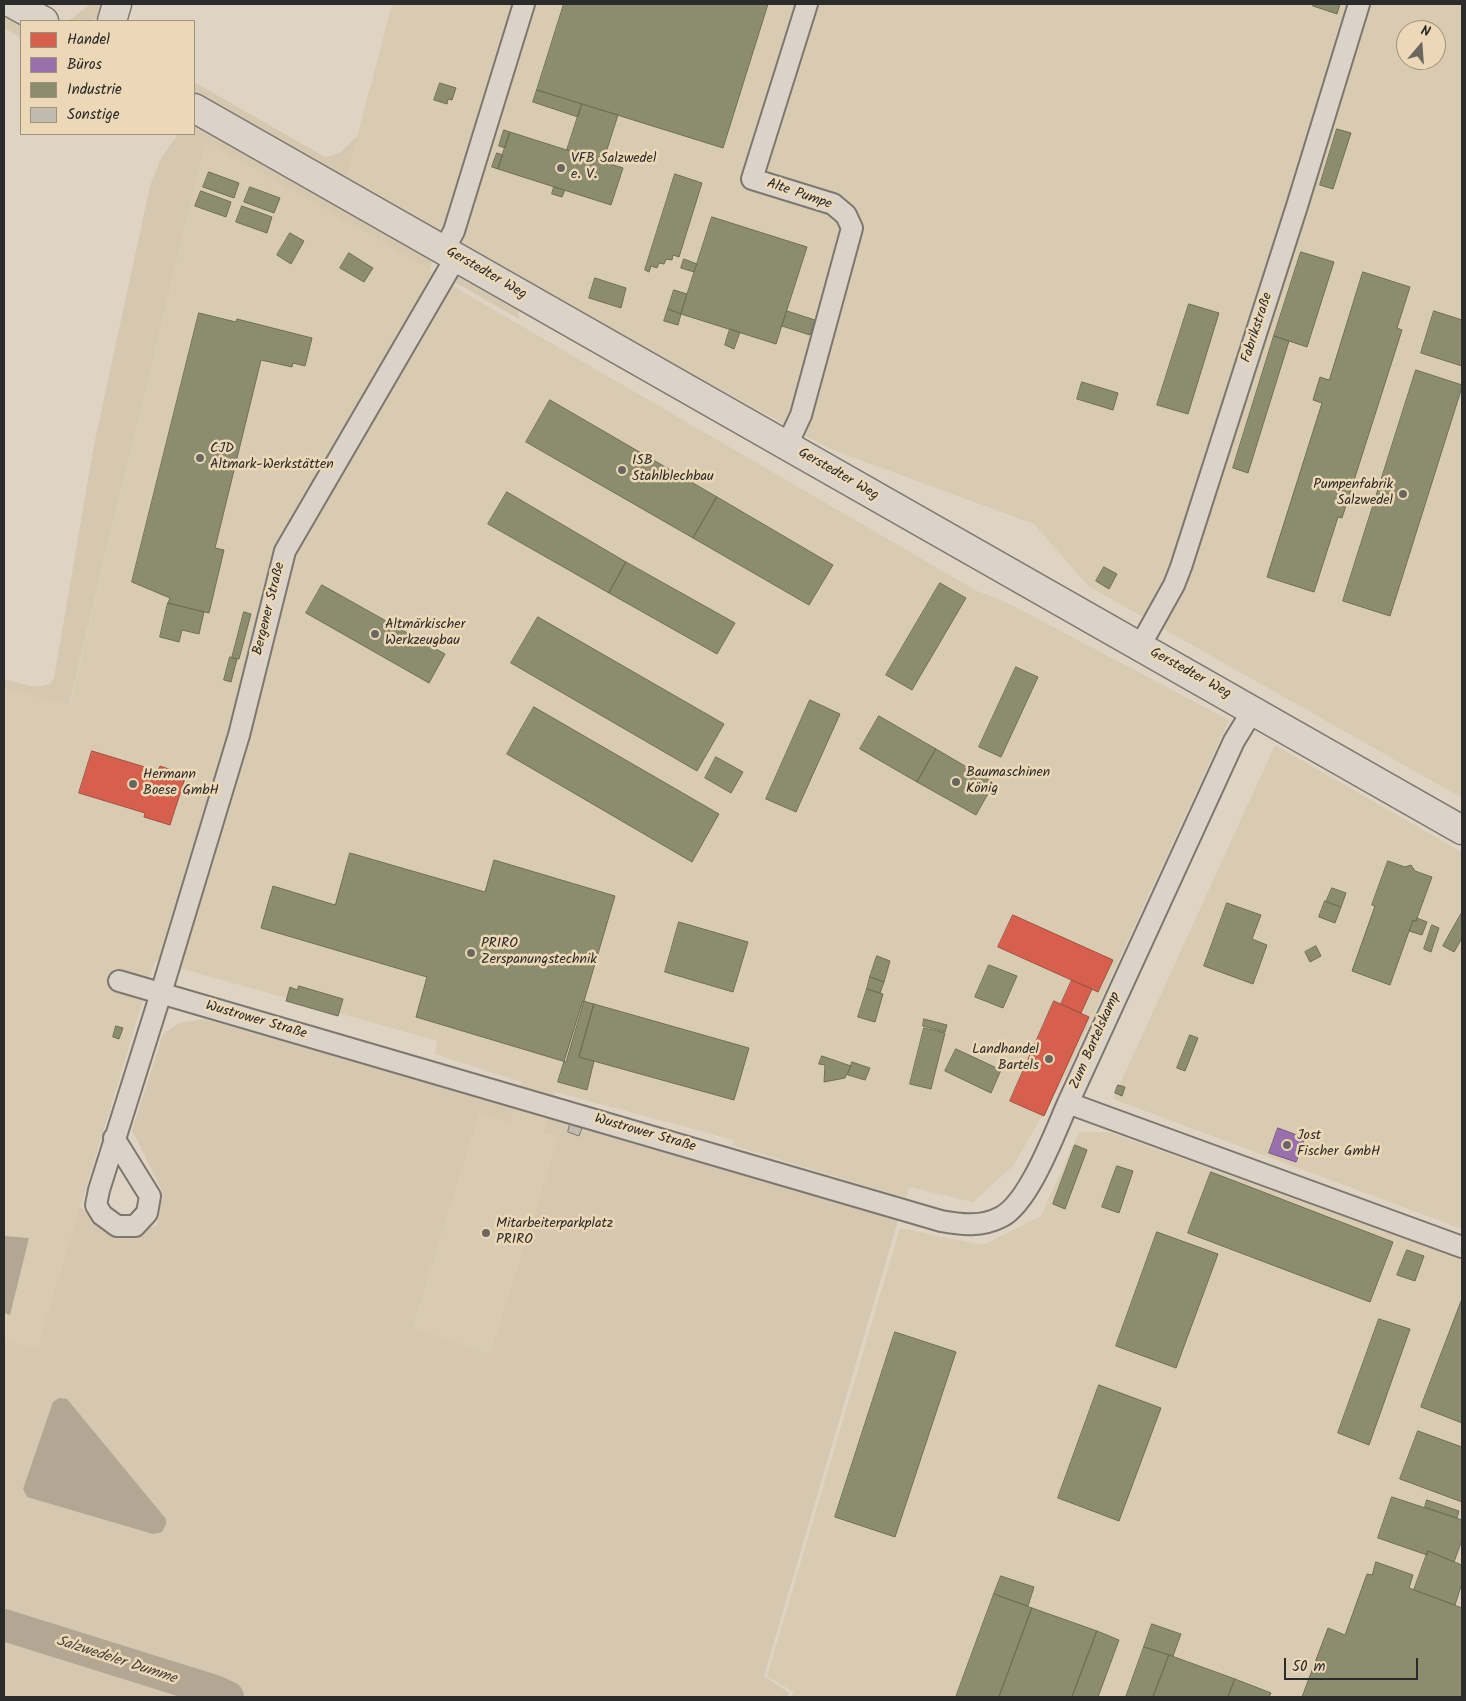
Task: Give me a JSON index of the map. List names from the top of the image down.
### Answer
{
  "streets": {
    "street": [
      "Alte Pumpe",
      "Gerstedter Weg",
      "Fabrikstraße",
      "Bergener Straße",
      "Wustrower Straße",
      "Zum Bartelskamp"
    ]
  },
  "crossings": [
    ["Alte Pumpe", "Gerstedter Weg"],
    ["Gerstedter Weg", "Fabrikstraße"],
    ["Gerstedter Weg", "Bergener Straße"],
    ["Gerstedter Weg", "Zum Bartelskamp"],
    ["Bergener Straße", "Wustrower Straße"],
    ["Wustrower Straße", "Zum Bartelskamp"]
  ],
  "water": ["Salzwedeler Dumme"],
  "places": [
    "VFB Salzwedel e. V.",
    "CJD Altmark-Werkstätten",
    "ISB Stahlblechbau",
    "Pumpenfabrik Salzwedel",
    "Altmärkischer Werkzeugbau",
    "Baumaschinen König",
    "Hermann Boese GmbH",
    "PRIRO Zerspanungstechnik",
    "Landhandel Bartels",
    "Jost Fischer GmbH",
    "Mitarbeiterparkplatz PRIRO"
  ],
  "legend": [
    "Handel",
    "Büros",
    "Industrie",
    "Sonstige"
  ],
  "scale_bar": "50 m",
  "north": "top"
}
